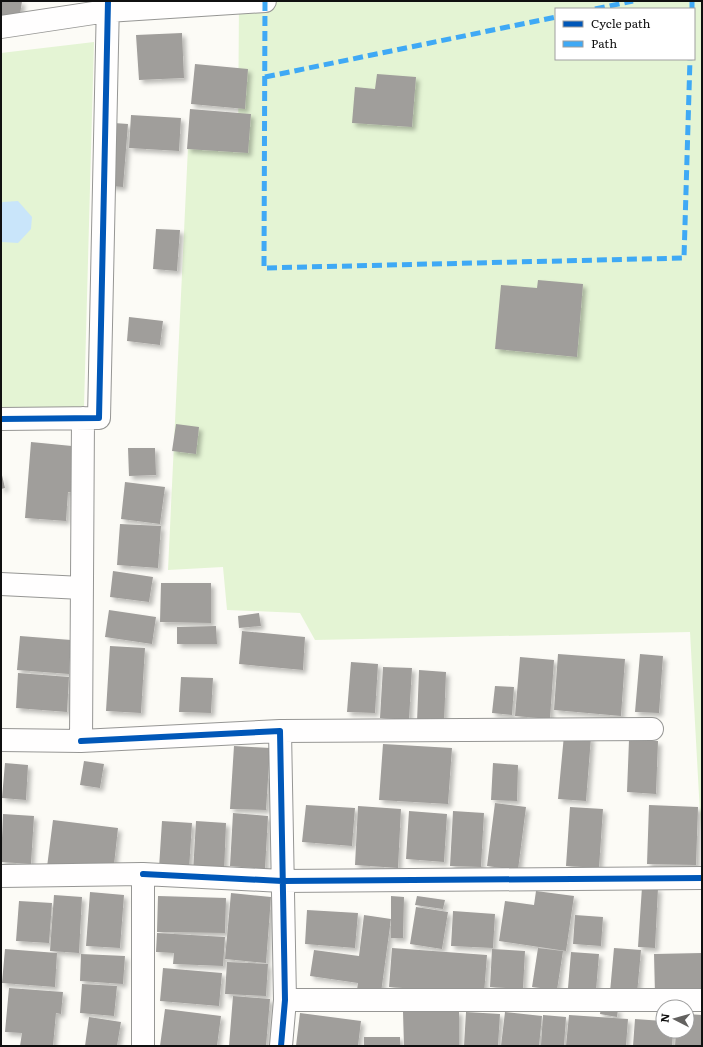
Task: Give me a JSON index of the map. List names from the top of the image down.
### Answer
{
  "legend": ["Cycle path", "Path"],
  "north": "left"
}
